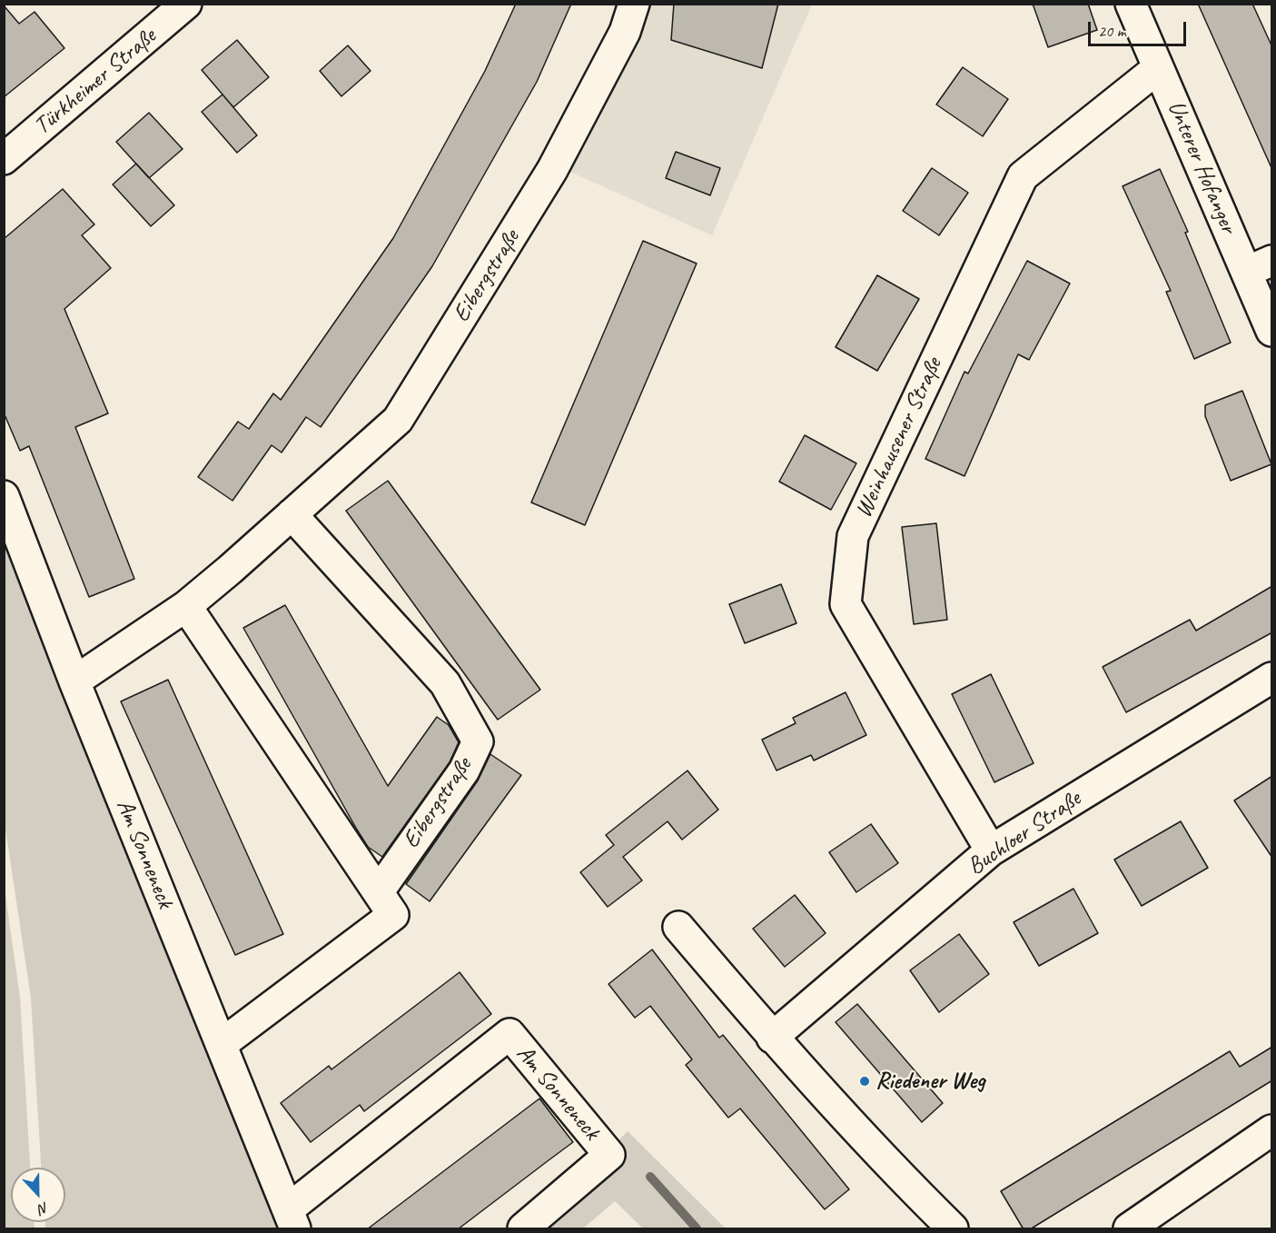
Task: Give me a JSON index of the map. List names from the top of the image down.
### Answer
{
  "streets": {
    "street": [
      "Türkheimer Straße",
      "Unterer Hofanger",
      "Eibergstraße",
      "Weinhausener Straße",
      "Buchloer Straße",
      "Am Sonneneck"
    ]
  },
  "crossings": [
    ["Unterer Hofanger", "Weinhausener Straße"],
    ["Eibergstraße", "Am Sonneneck"],
    ["Weinhausener Straße", "Buchloer Straße"]
  ],
  "places": ["Riedener Weg"],
  "scale_bar": "20 m",
  "north": "bottom"
}
